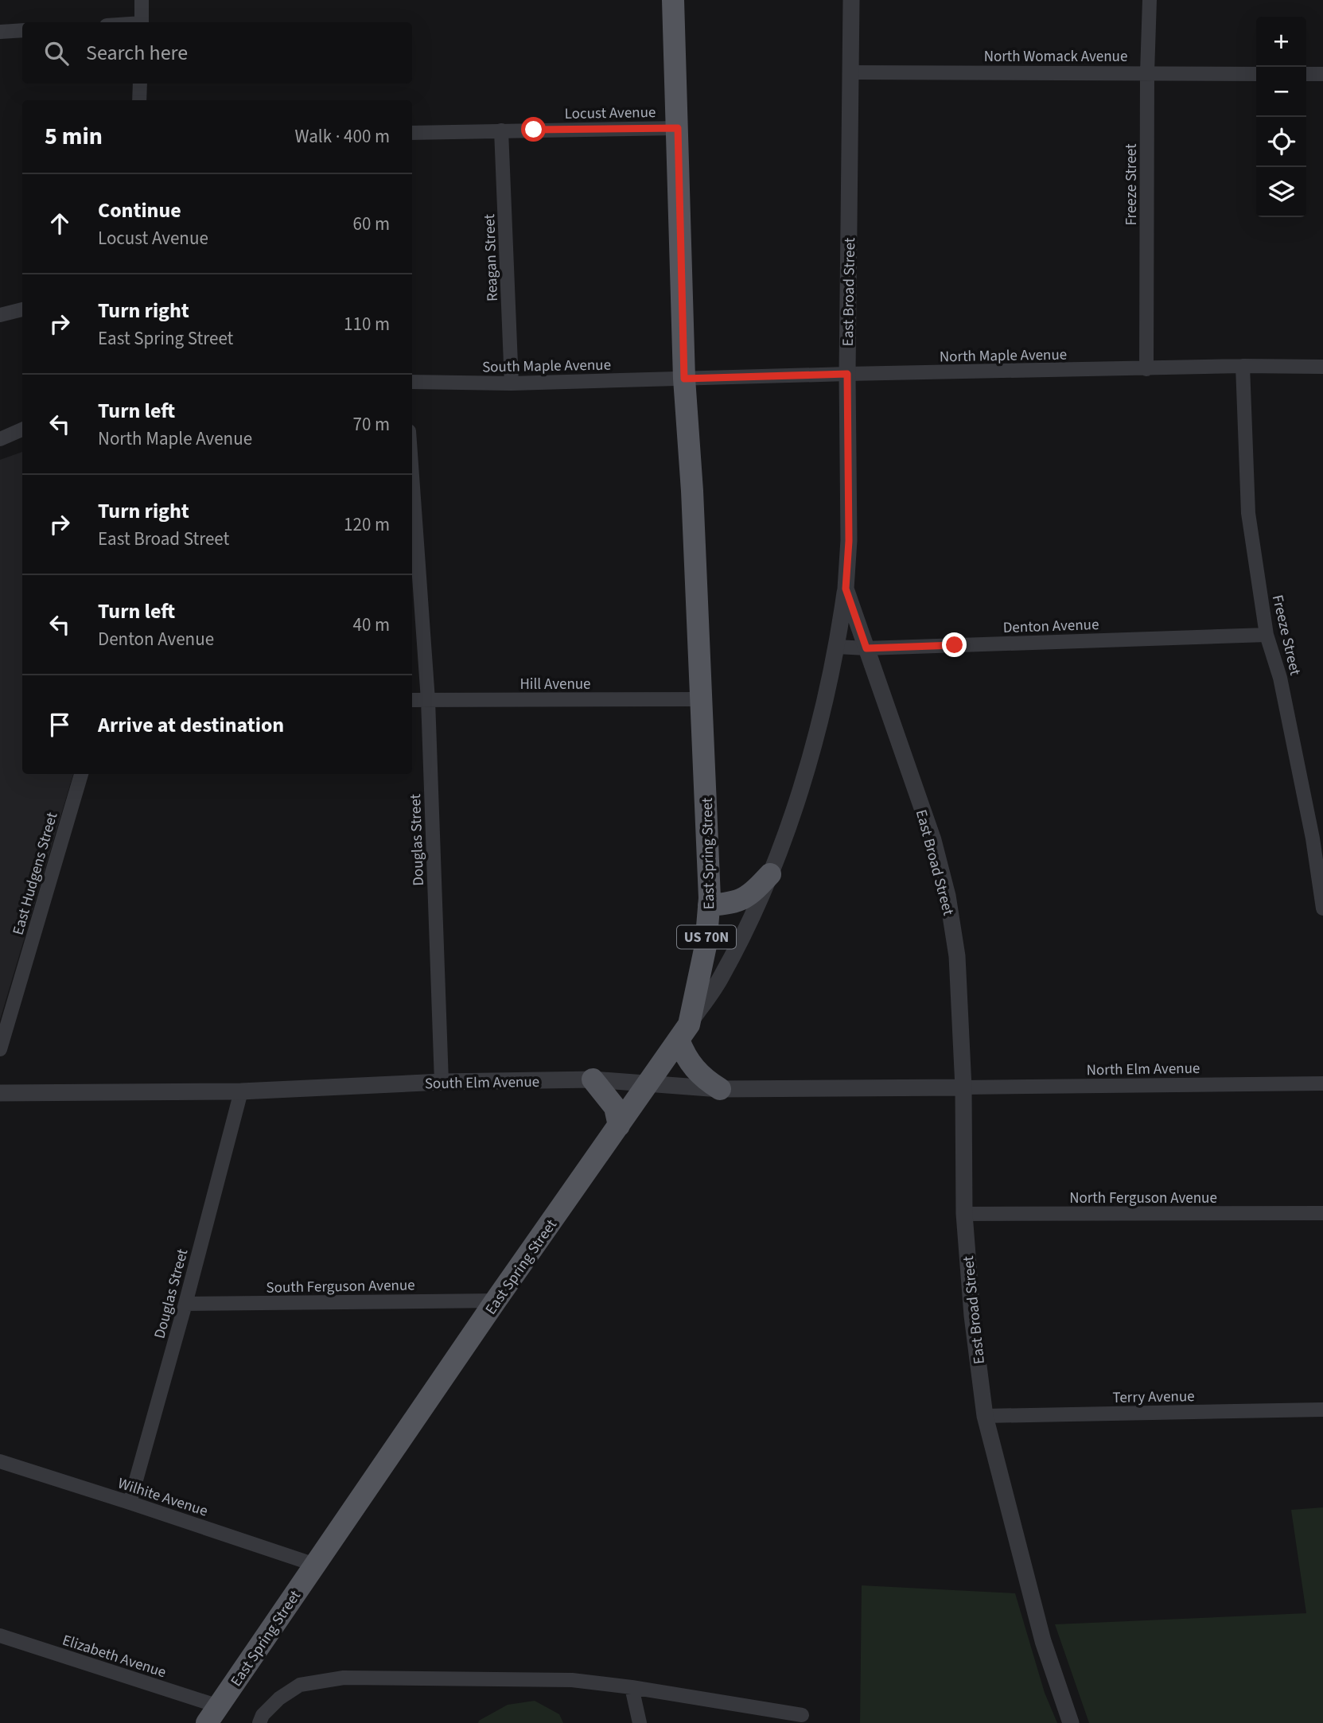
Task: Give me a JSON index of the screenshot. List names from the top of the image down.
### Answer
{
  "streets": {
    "main road": ["East Spring Street", "US 70N"],
    "street": [
      "North Womack Avenue",
      "Locust Avenue",
      "Freeze Street",
      "Reagan Street",
      "East Broad Street",
      "North Maple Avenue",
      "South Maple Avenue",
      "Denton Avenue",
      "Hill Avenue",
      "Douglas Street",
      "East Hudgens Street",
      "North Elm Avenue",
      "South Elm Avenue",
      "North Ferguson Avenue",
      "South Ferguson Avenue",
      "Terry Avenue",
      "Wilhite Avenue",
      "Elizabeth Avenue"
    ]
  },
  "crossings": [
    ["North Womack Avenue", "Freeze Street"],
    ["North Womack Avenue", "East Broad Street"],
    ["Locust Avenue", "Reagan Street"],
    ["Locust Avenue", "East Spring Street"],
    ["Freeze Street", "North Maple Avenue"],
    ["Freeze Street", "Denton Avenue"],
    ["Reagan Street", "South Maple Avenue"],
    ["East Broad Street", "North Maple Avenue"],
    ["East Broad Street", "Denton Avenue"],
    ["East Broad Street", "North Elm Avenue"],
    ["East Broad Street", "South Elm Avenue"],
    ["East Broad Street", "North Ferguson Avenue"],
    ["East Broad Street", "Terry Avenue"],
    ["North Maple Avenue", "South Maple Avenue"],
    ["North Maple Avenue", "East Spring Street"],
    ["South Maple Avenue", "East Spring Street"],
    ["Hill Avenue", "Douglas Street"],
    ["Hill Avenue", "East Spring Street"],
    ["Douglas Street", "South Elm Avenue"],
    ["Douglas Street", "South Ferguson Avenue"],
    ["Douglas Street", "Wilhite Avenue"],
    ["East Spring Street", "South Elm Avenue"],
    ["East Spring Street", "South Ferguson Avenue"],
    ["East Spring Street", "Wilhite Avenue"],
    ["East Spring Street", "Elizabeth Avenue"],
    ["North Elm Avenue", "South Elm Avenue"]
  ],
  "page": {
    "map_buttons": ["+", "−"],
    "search": "Search here",
    "heading": ["5 min", "Walk · 400 m"],
    "list": [
      ["Continue", "Locust Avenue", "60 m"],
      ["Turn right", "East Spring Street", "110 m"],
      ["Turn left", "North Maple Avenue", "70 m"],
      ["Turn right", "East Broad Street", "120 m"],
      ["Turn left", "Denton Avenue", "40 m"],
      "Arrive at destination"
    ]
  }
}
